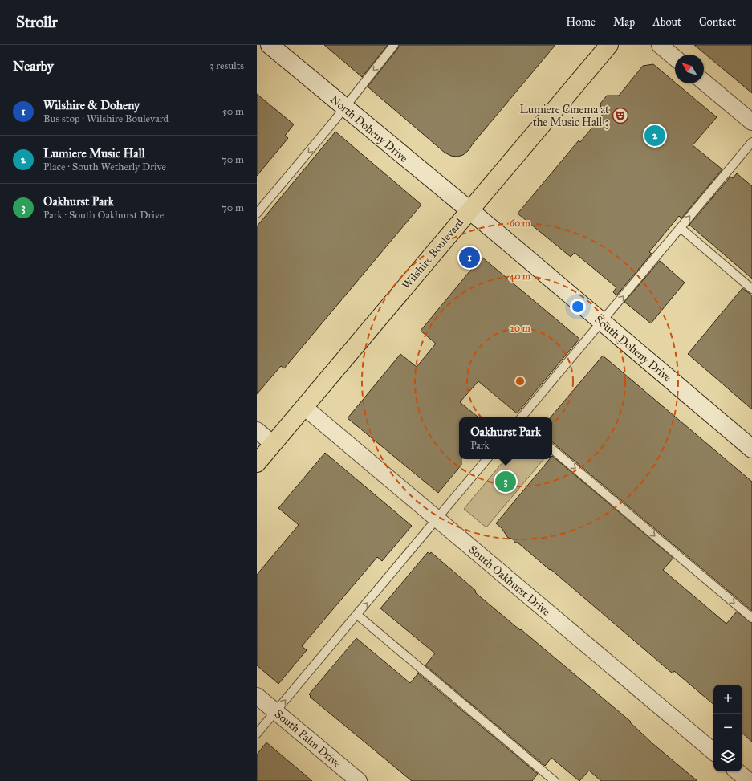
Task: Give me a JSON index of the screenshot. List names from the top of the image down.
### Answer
{
  "streets": {
    "main road": ["Wilshire Boulevard"],
    "street": [
      "North Doheny Drive",
      "South Doheny Drive",
      "South Oakhurst Drive",
      "South Palm Drive"
    ]
  },
  "crossings": [
    ["North Doheny Drive", "Wilshire Boulevard"],
    ["North Doheny Drive", "South Doheny Drive"],
    ["Wilshire Boulevard", "South Doheny Drive"],
    ["Wilshire Boulevard", "South Oakhurst Drive"]
  ],
  "places": {
    "theatre": ["Lumiere Cinema at the Music Hall 3"]
  },
  "north": "top left",
  "page": {
    "header": "Strollr",
    "nav": [
      "Home",
      "Map",
      "About",
      "Contact"
    ],
    "heading": ["Nearby", "3 results"],
    "list": [
      {
        "mark": "1",
        "name": "Wilshire & Doheny",
        "note": "Bus stop · Wilshire Boulevard",
        "value": "50 m"
      },
      {
        "mark": "2",
        "name": "Lumiere Music Hall",
        "note": "Place · South Wetherly Drive",
        "value": "70 m"
      },
      {
        "mark": "3",
        "name": "Oakhurst Park",
        "note": "Park · South Oakhurst Drive",
        "value": "70 m"
      }
    ],
    "pins": ["2", "1", "3"],
    "popup": ["Oakhurst Park", "Park"],
    "map_buttons": ["+", "−"]
  },
  "rings": ["60 m", "40 m", "20 m"]
}
